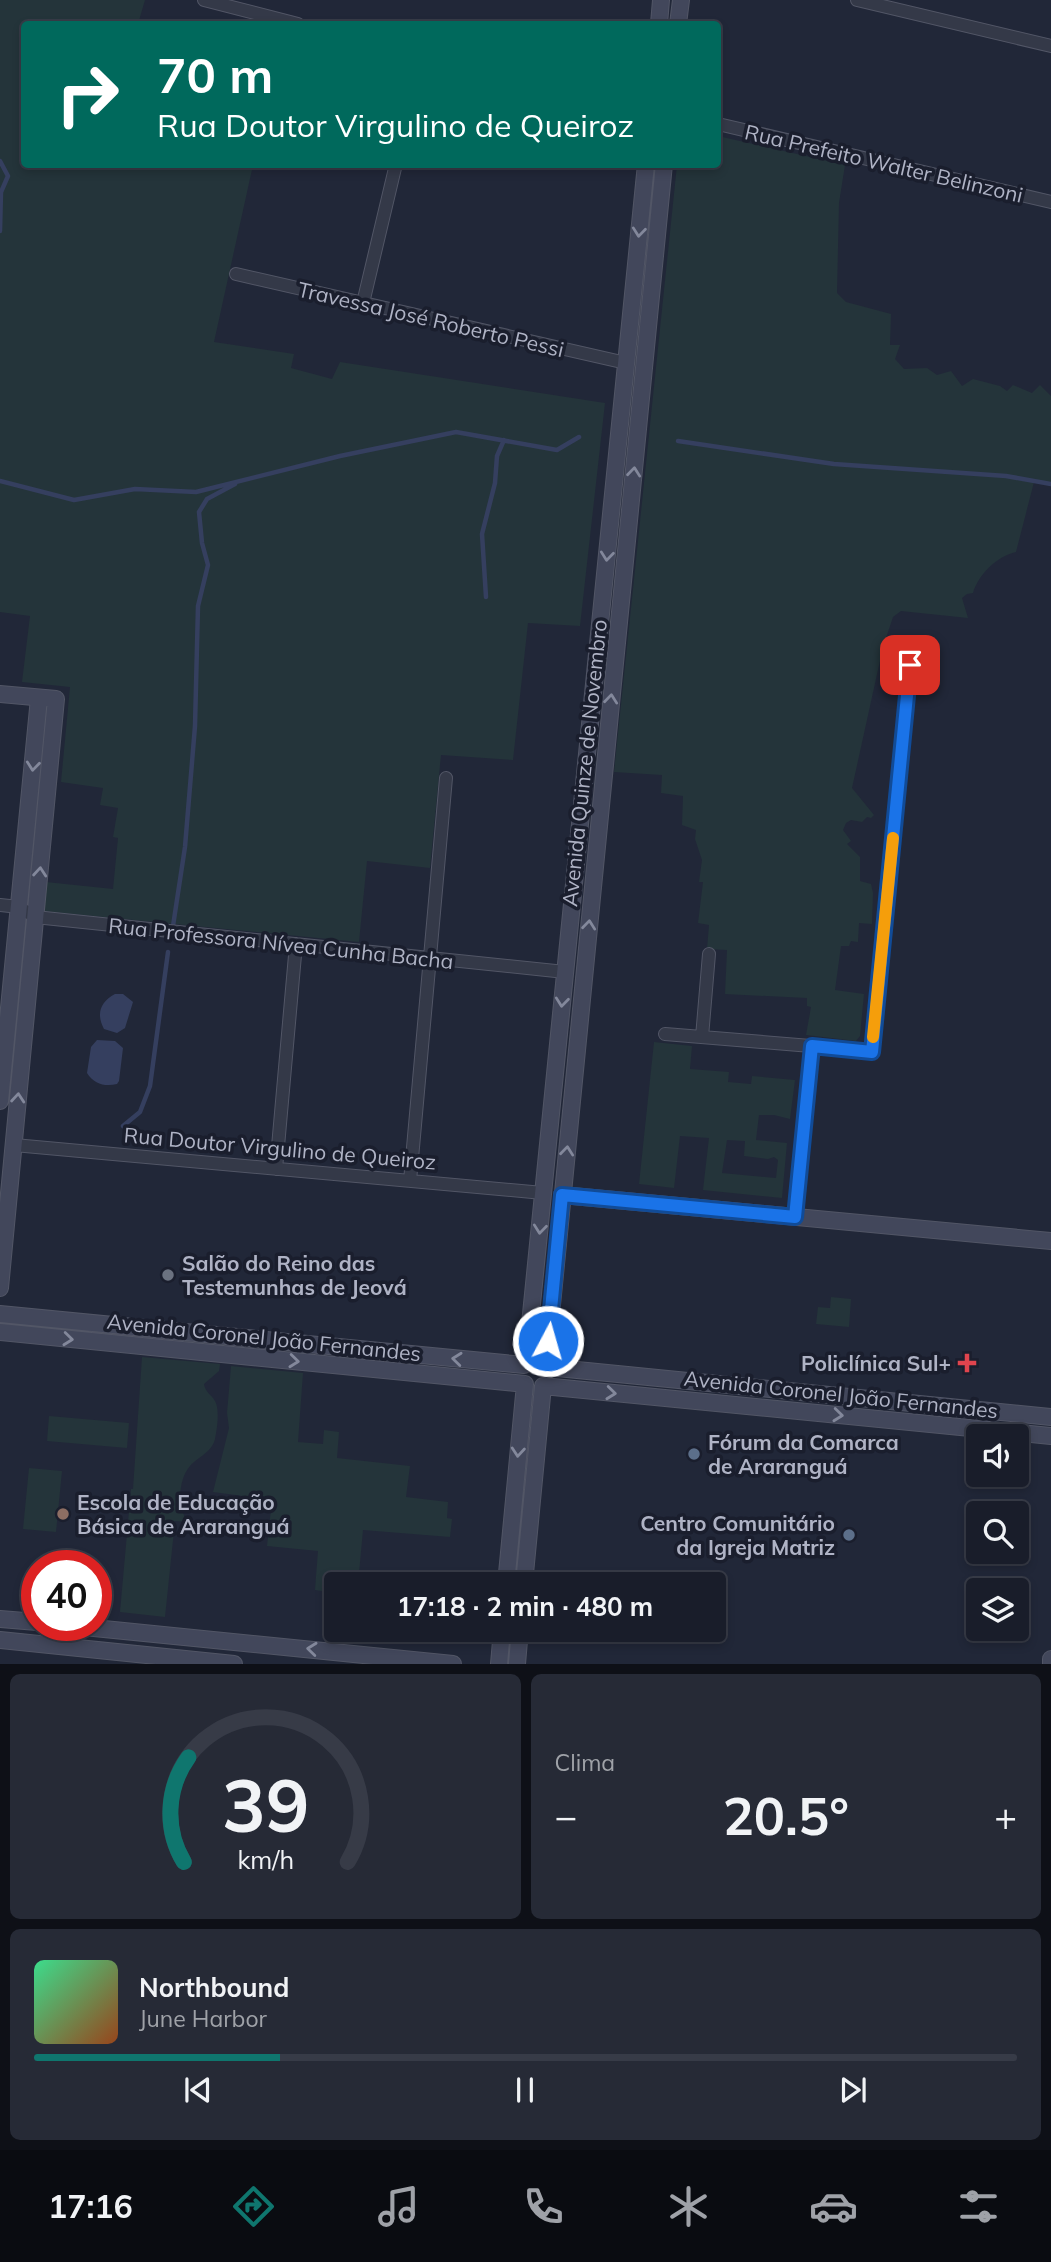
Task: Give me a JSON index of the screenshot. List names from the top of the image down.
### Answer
{
  "streets": {
    "street": [
      "Rua Prefeito Walter Belinzoni",
      "Travessa José Roberto Pessi",
      "Avenida Quinze de Novembro",
      "Rua Professora Nívea Cunha Bacha",
      "Rua Doutor Virgulino de Queiroz",
      "Avenida Coronel João Fernandes"
    ]
  },
  "crossings": [
    ["Travessa José Roberto Pessi", "Avenida Quinze de Novembro"],
    ["Avenida Quinze de Novembro", "Rua Professora Nívea Cunha Bacha"],
    ["Avenida Quinze de Novembro", "Rua Doutor Virgulino de Queiroz"],
    ["Avenida Quinze de Novembro", "Avenida Coronel João Fernandes"]
  ],
  "places": {
    "other": [
      "Salão do Reino das Testemunhas de Jeová",
      "Fórum da Comarca de Araranguá",
      "Escola de Educação Básica de Araranguá",
      "Centro Comunitário da Igreja Matriz"
    ],
    "health": ["Policlínica Sul+"]
  },
  "page": {
    "turn": ["70 m", "Rua Doutor Virgulino de Queiroz"],
    "limit": "40",
    "trip": "17:18 · 2 min · 480 m",
    "tile": "Clima",
    "heat": ["−", "20.5°", "+"],
    "song": ["Northbound", "June Harbor"],
    "tabs": "17:16",
    "gauge": ["39", "km/h"]
  }
}
